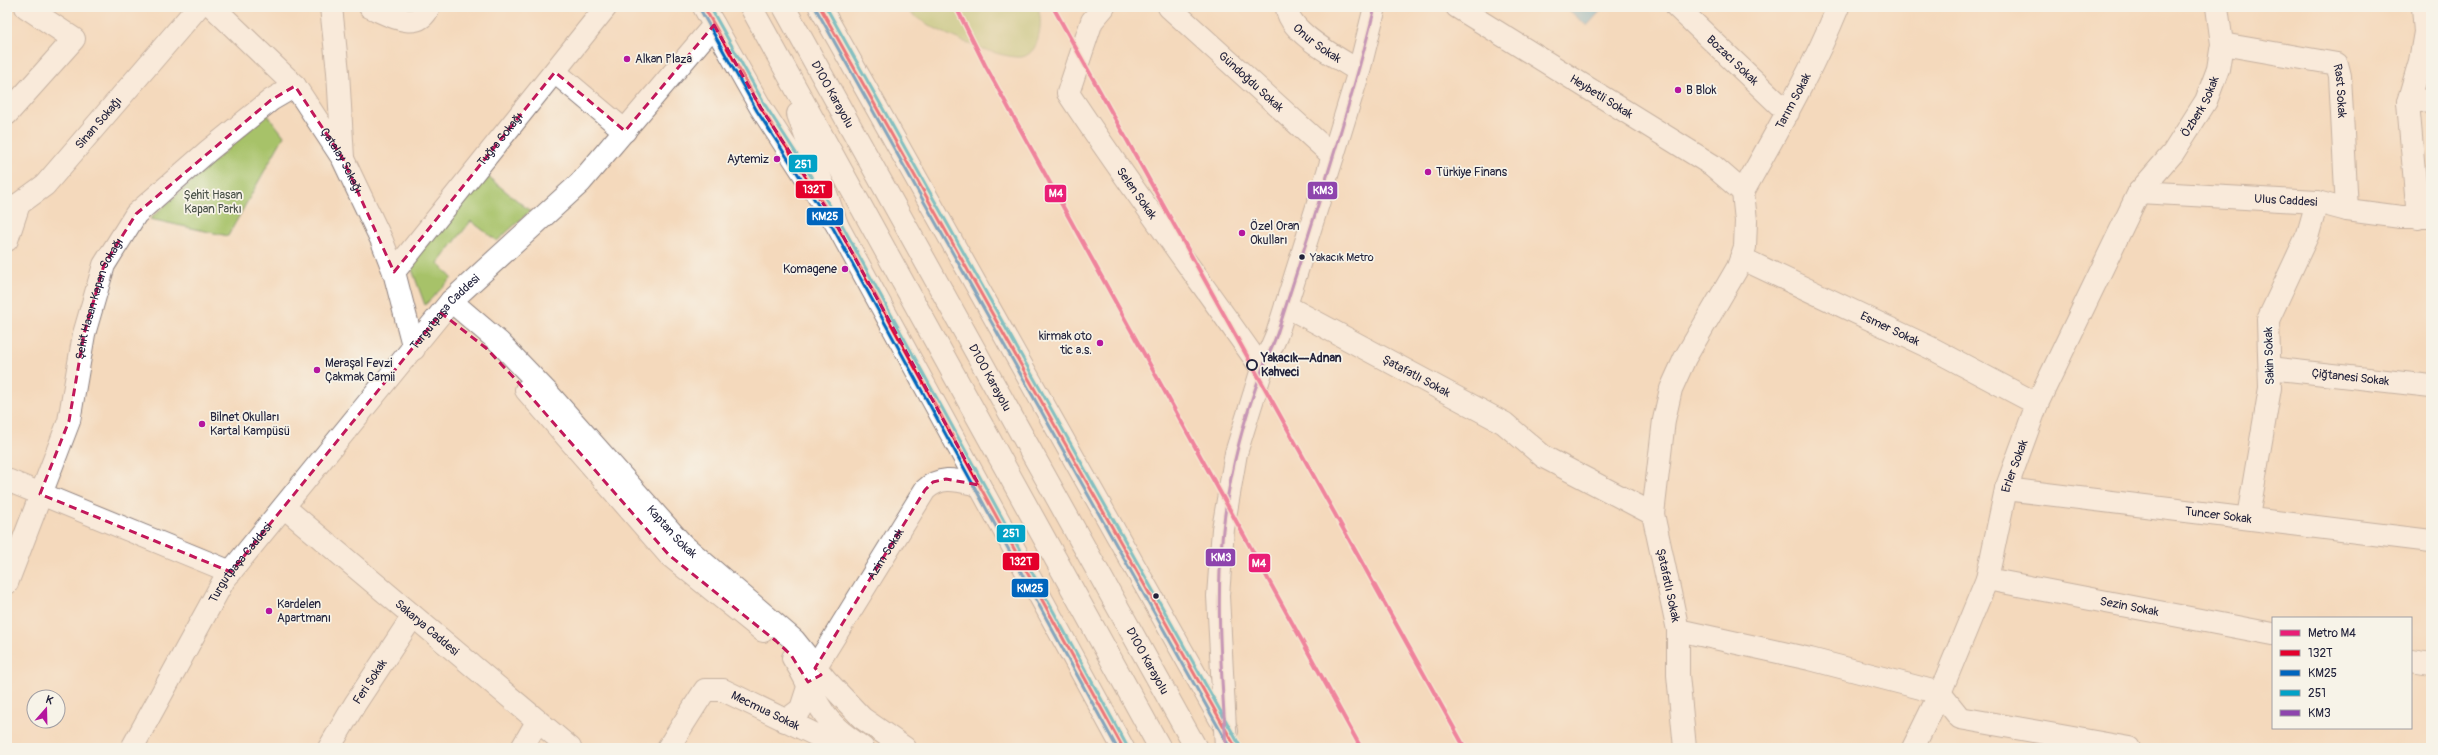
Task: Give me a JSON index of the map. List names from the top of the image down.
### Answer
{
  "streets": {
    "main road": [
      "Onur Sokak",
      "Bozacı Sokak",
      "Gündoğdu Sokak",
      "D100 Karayolu",
      "Rast Sokak",
      "Heybetli Sokak",
      "Tarım Sokak",
      "Özberk Sokak",
      "Sinan Sokağı",
      "Tuğra Sokağı",
      "Çatalay Sokağı",
      "Selen Sokak",
      "Ulus Caddesi",
      "Şehit Hasan Kapan Sokağı",
      "Turgutpaşa Caddesi",
      "Esmer Sokak",
      "Sakin Sokak",
      "Şatafatlı Sokak",
      "Çiğtanesi Sokak",
      "Erler Sokak",
      "Tuncer Sokak",
      "Kaptan Sokak",
      "Azim Sokak",
      "Sezin Sokak",
      "Sakarya Caddesi",
      "Feri Sokak",
      "Mecmua Sokak"
    ]
  },
  "crossings": [
    ["Bozacı Sokak", "Tarım Sokak"],
    ["Rast Sokak", "Özberk Sokak"],
    ["Rast Sokak", "Ulus Caddesi"],
    ["Heybetli Sokak", "Tarım Sokak"],
    ["Özberk Sokak", "Ulus Caddesi"],
    ["Özberk Sokak", "Erler Sokak"],
    ["Tuğra Sokağı", "Çatalay Sokağı"],
    ["Çatalay Sokağı", "Şehit Hasan Kapan Sokağı"],
    ["Çatalay Sokağı", "Turgutpaşa Caddesi"],
    ["Ulus Caddesi", "Sakin Sokak"],
    ["Ulus Caddesi", "Erler Sokak"],
    ["Turgutpaşa Caddesi", "Kaptan Sokak"],
    ["Turgutpaşa Caddesi", "Sakarya Caddesi"],
    ["Esmer Sokak", "Erler Sokak"],
    ["Sakin Sokak", "Çiğtanesi Sokak"],
    ["Sakin Sokak", "Tuncer Sokak"],
    ["Şatafatlı Sokak", "Erler Sokak"],
    ["Erler Sokak", "Tuncer Sokak"],
    ["Erler Sokak", "Sezin Sokak"],
    ["Kaptan Sokak", "Azim Sokak"],
    ["Sakarya Caddesi", "Feri Sokak"]
  ],
  "parks": ["Şehit Hasan Kapan Parkı"],
  "places": [
    "Alkan Plaza",
    "B Blok",
    "Aytemiz",
    "Türkiye Finans",
    "Özel Oran Okulları",
    "Yakacık Metro",
    "Komagene",
    "kirmak oto tic a.s.",
    "Yakacık—Adnan Kahveci",
    "Meraşal Fevzi Çakmak Camii",
    "Bilnet Okulları Kartal Kampüsü",
    "Kardelen Apartmanı"
  ],
  "lines": [
    "metro line M4",
    "transit line 132T",
    "transit line 251",
    "transit line KM3",
    "transit line KM25"
  ],
  "legend": [
    "Metro M4",
    "132T",
    "KM25",
    "251",
    "KM3"
  ],
  "north": "top"
}
